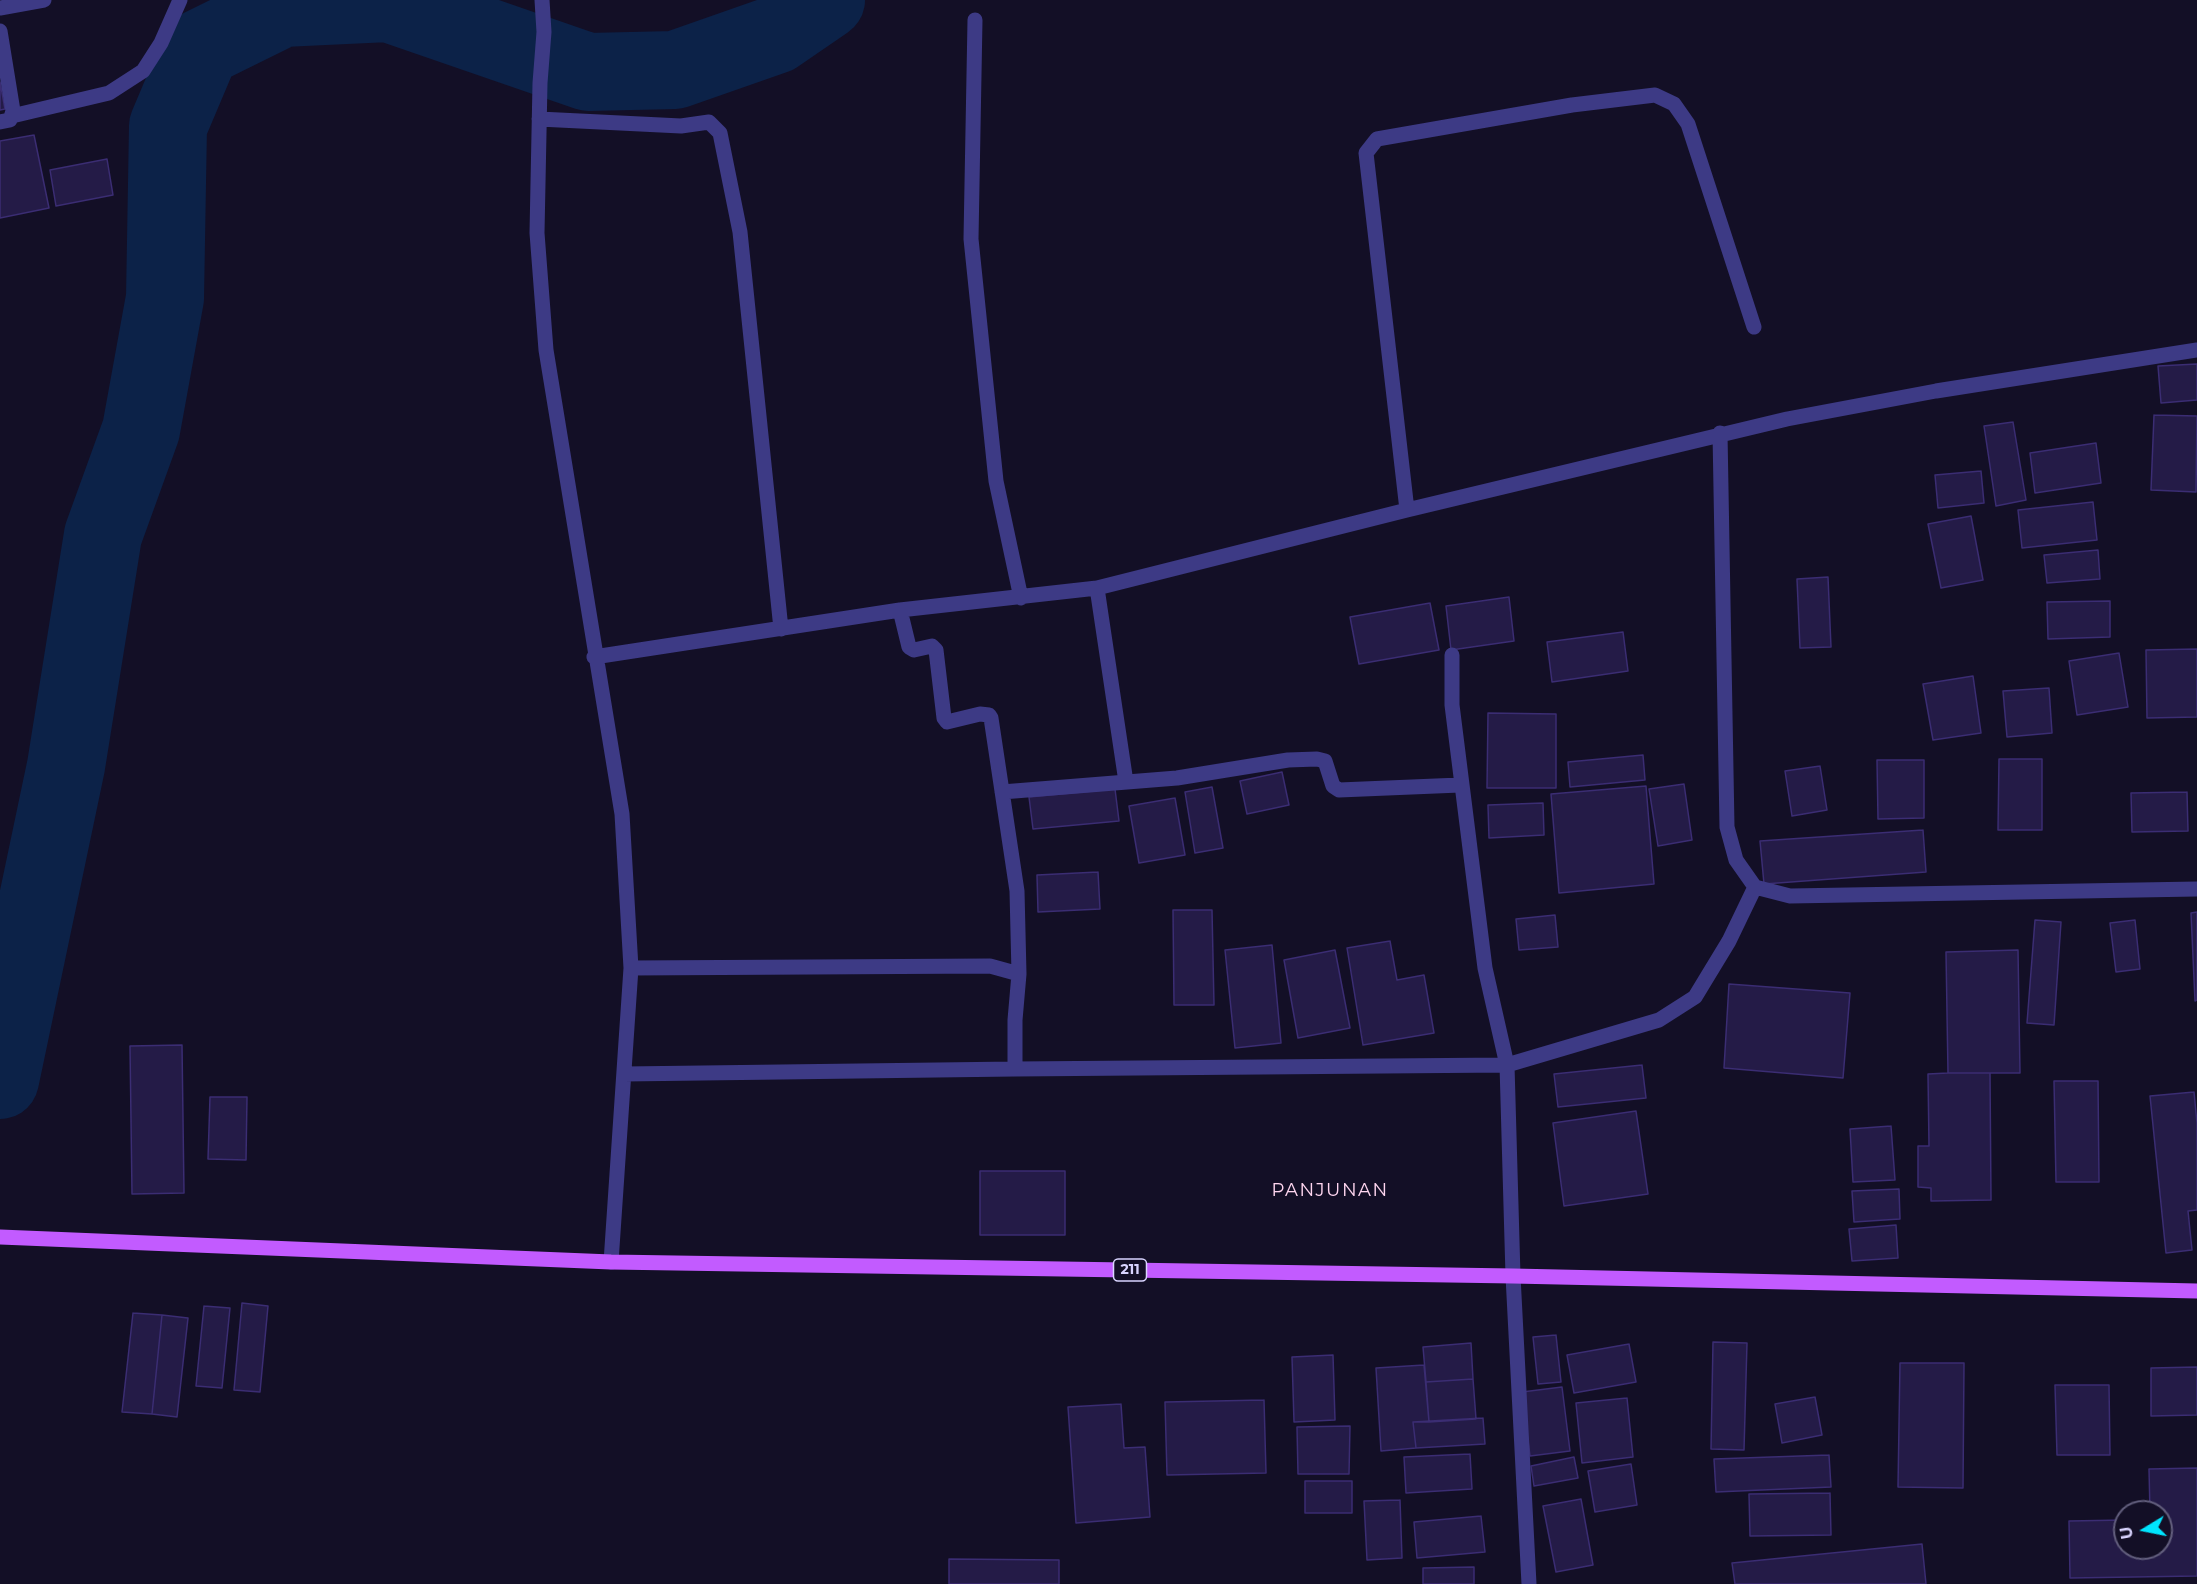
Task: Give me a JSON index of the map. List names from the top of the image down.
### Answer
{
  "streets": {
    "main road": ["211"]
  },
  "districts": ["PANJUNAN"],
  "north": "left"
}
